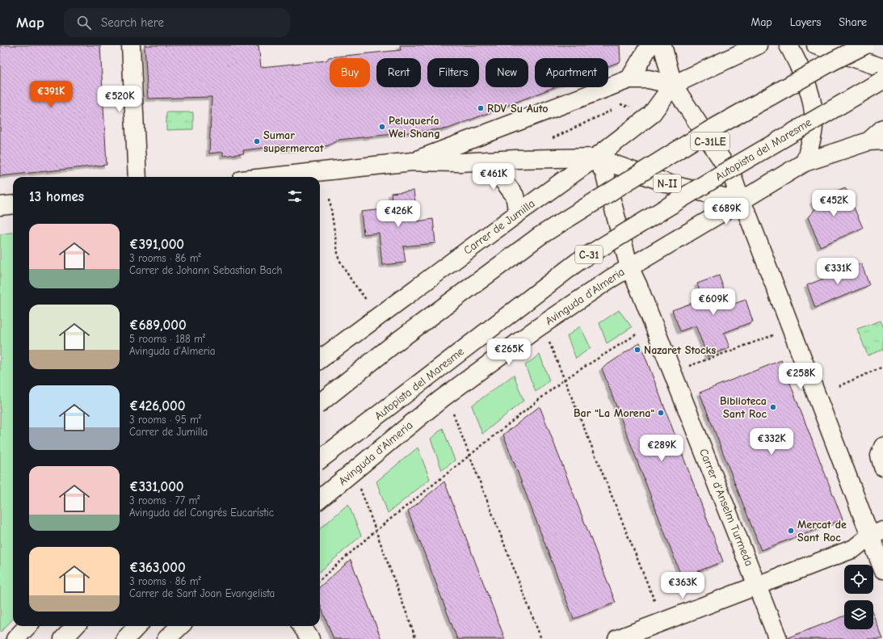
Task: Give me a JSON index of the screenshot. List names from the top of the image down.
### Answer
{
  "streets": {
    "main road": [
      "C-31LE",
      "Autopista del Maresme",
      "N-II",
      "Carrer de Jumilla",
      "C-31",
      "Avinguda d'Almeria",
      "Carrer d'Anselm Turmeda"
    ]
  },
  "crossings": [
    ["C-31LE", "N-II"],
    ["C-31LE", "Carrer de Jumilla"],
    ["C-31LE", "Avinguda d'Almeria"],
    ["N-II", "Carrer de Jumilla"],
    ["N-II", "Avinguda d'Almeria"],
    ["N-II", "Carrer d'Anselm Turmeda"],
    ["Carrer de Jumilla", "Carrer d'Anselm Turmeda"],
    ["Avinguda d'Almeria", "Carrer d'Anselm Turmeda"]
  ],
  "places": [
    "RDV Su Auto",
    "Peluquería Wei Shang",
    "Sumar supermercat",
    "Nazaret Stocks",
    "Biblioteca Sant Roc",
    "Bar \"La Morena\"",
    "Mercat de Sant Roc"
  ],
  "page": {
    "header": "Map",
    "search": "Search here",
    "nav": ["Map", "Layers", "Share"],
    "chip": [
      "Buy",
      "Rent",
      "Filters",
      "New",
      "Apartment"
    ],
    "price": [
      "€391K",
      "€520K",
      "€461K",
      "€452K",
      "€689K",
      "€426K",
      "€331K",
      "€609K",
      "€265K",
      "€258K",
      "€332K",
      "€289K",
      "€363K"
    ],
    "heading": "13 homes",
    "list": [
      {
        "name": "€391,000",
        "note": "3 rooms · 86 m² · Carrer de Johann Sebastian Bach"
      },
      {
        "name": "€689,000",
        "note": "5 rooms · 188 m² · Avinguda d'Almeria"
      },
      {
        "name": "€426,000",
        "note": "3 rooms · 95 m² · Carrer de Jumilla"
      },
      {
        "name": "€331,000",
        "note": "3 rooms · 77 m² · Avinguda del Congrés Eucarístic"
      },
      {
        "name": "€363,000",
        "note": "3 rooms · 86 m² · Carrer de Sant Joan Evangelista"
      }
    ]
  }
}
